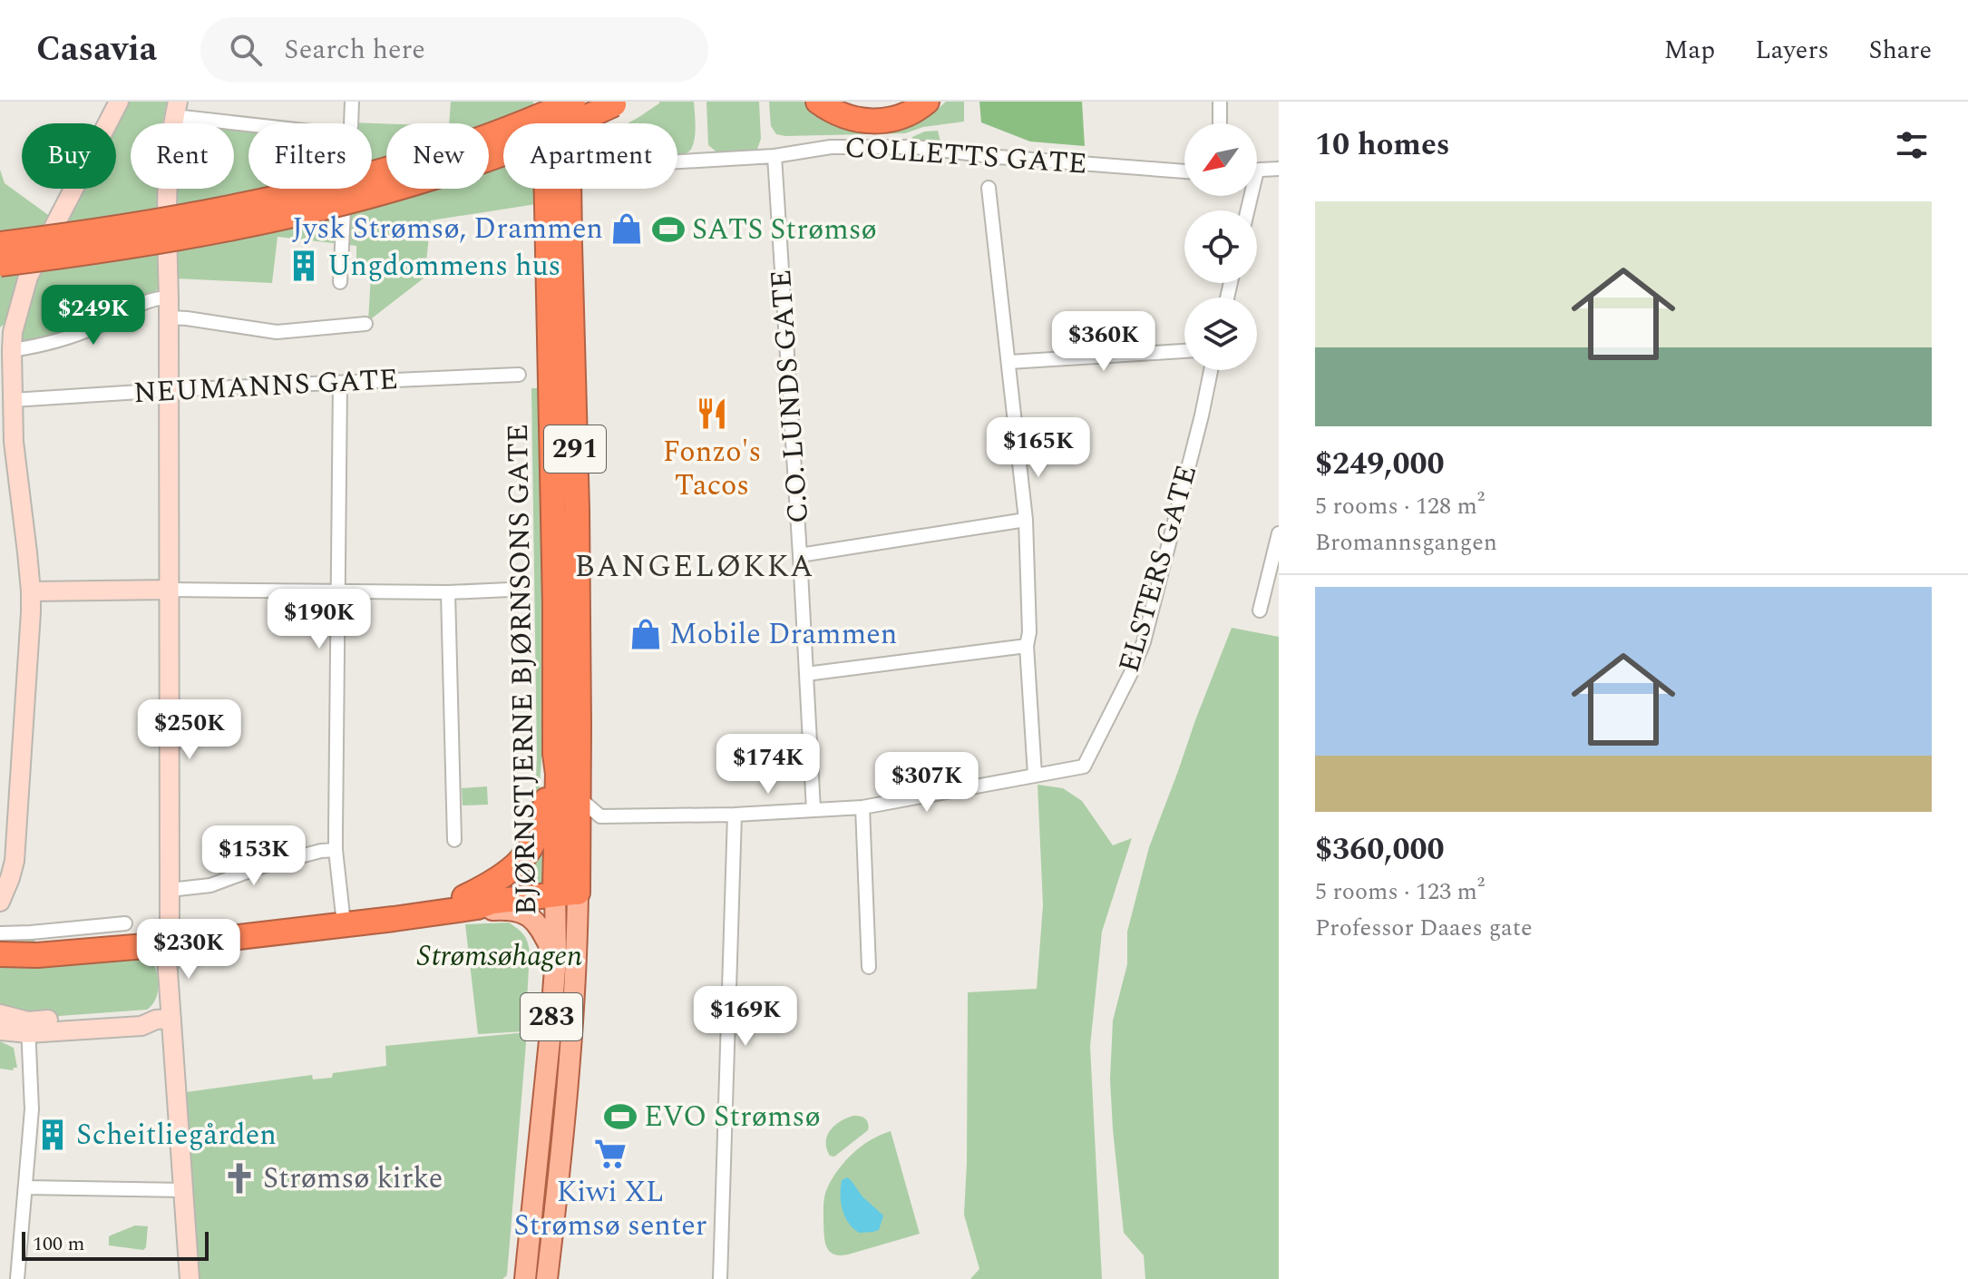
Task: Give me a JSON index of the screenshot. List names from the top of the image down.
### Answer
{
  "streets": {
    "highway": ["291", "BJØRNSTJERNE BJØRNSONS GATE"],
    "main road": ["283"],
    "street": [
      "COLLETTS GATE",
      "NEUMANNS GATE",
      "C.O. LUNDS GATE",
      "ELSTERS GATE"
    ]
  },
  "crossings": [
    ["COLLETTS GATE", "C.O. LUNDS GATE"],
    ["C.O. LUNDS GATE", "ELSTERS GATE"],
    ["291", "BJØRNSTJERNE BJØRNSONS GATE"],
    ["ELSTERS GATE", "BJØRNSTJERNE BJØRNSONS GATE"]
  ],
  "districts": ["BANGELØKKA"],
  "parks": ["Strømsøhagen"],
  "places": {
    "shop": ["Jysk Strømsø, Drammen", "Mobile Drammen"],
    "sports": ["SATS Strømsø", "EVO Strømsø"],
    "building": ["Ungdommens hus", "Scheitliegården"],
    "restaurant": ["Fonzo's Tacos"],
    "supermarket": ["Kiwi XL Strømsø senter"],
    "church": ["Strømsø kirke"]
  },
  "scale_bar": "100 m",
  "north": "bottom left",
  "page": {
    "header": "Casavia",
    "search": "Search here",
    "nav": ["Map", "Layers", "Share"],
    "heading": "10 homes",
    "chip": [
      "Buy",
      "Rent",
      "Filters",
      "New",
      "Apartment"
    ],
    "list": [
      {
        "name": "$249,000",
        "note": "5 rooms · 128 m² · Bromannsgangen"
      },
      {
        "name": "$360,000",
        "note": "5 rooms · 123 m² · Professor Daaes gate"
      }
    ],
    "price": [
      "$249K",
      "$360K",
      "$165K",
      "$190K",
      "$250K",
      "$174K",
      "$307K",
      "$153K",
      "$230K",
      "$169K"
    ],
    "scale": "100 m"
  }
}
